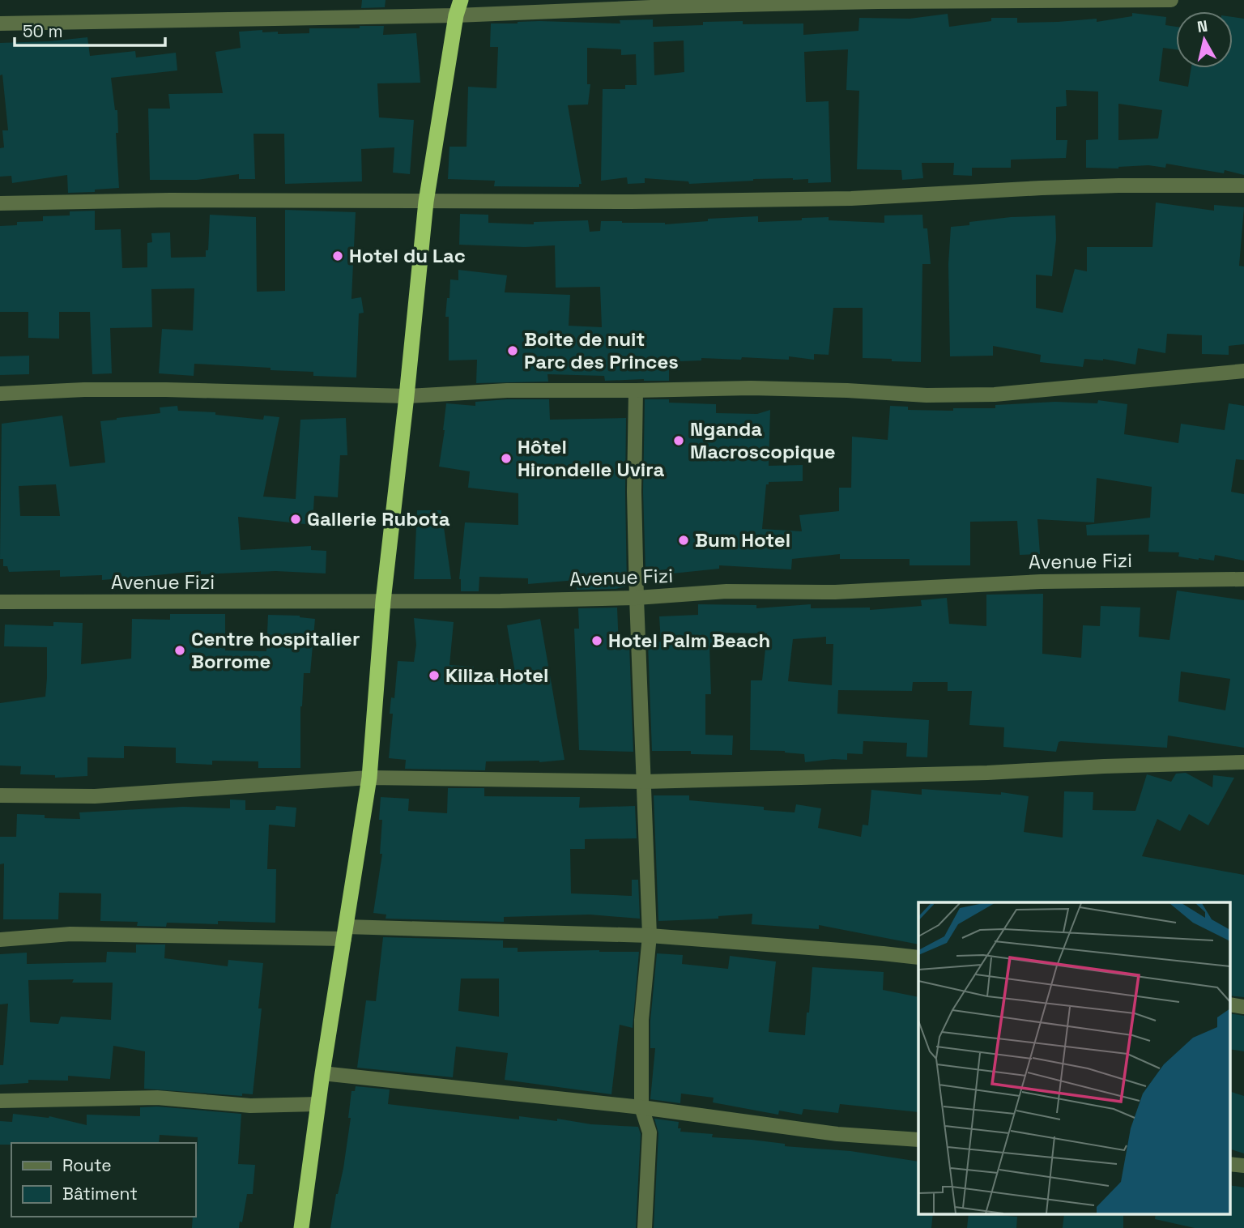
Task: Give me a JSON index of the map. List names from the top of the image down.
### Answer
{
  "streets": {
    "street": ["Avenue Fizi"]
  },
  "places": [
    "Hotel du Lac",
    "Boite de nuit Parc des Princes",
    "Nganda Macroscopique",
    "Hôtel Hirondelle Uvira",
    "Gallerie Rubota",
    "Bum Hotel",
    "Hotel Palm Beach",
    "Centre hospitalier Borrome",
    "Kiliza Hotel"
  ],
  "legend": ["Route", "Bâtiment"],
  "scale_bar": "50 m",
  "north": "top"
}
